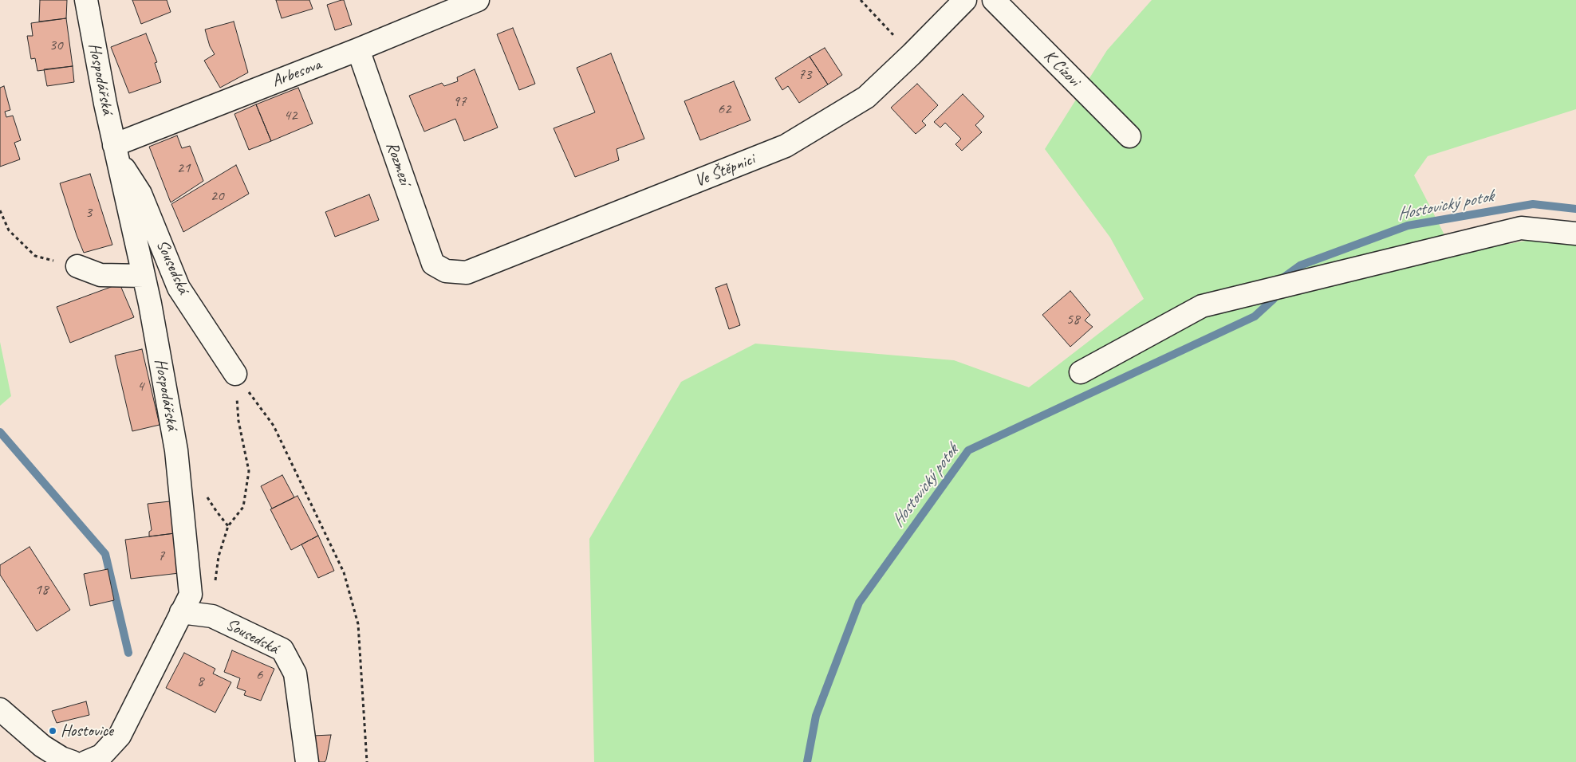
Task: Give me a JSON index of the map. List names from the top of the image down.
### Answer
{
  "streets": {
    "street": [
      "K Cízovi",
      "Arbesova",
      "Hospodářská",
      "Rozmezí",
      "Ve Štěpnici",
      "Sousedská"
    ]
  },
  "crossings": [
    ["Arbesova", "Hospodářská"],
    ["Arbesova", "Rozmezí"],
    ["Arbesova", "Sousedská"],
    ["Hospodářská", "Sousedská"],
    ["Rozmezí", "Ve Štěpnici"]
  ],
  "water": ["Hostovický potok"],
  "places": ["Hostovice"],
  "house_numbers": [
    "30",
    "73",
    "97",
    "62",
    "42",
    "21",
    "20",
    "3",
    "58",
    "4",
    "7",
    "18",
    "6",
    "8"
  ]
}
